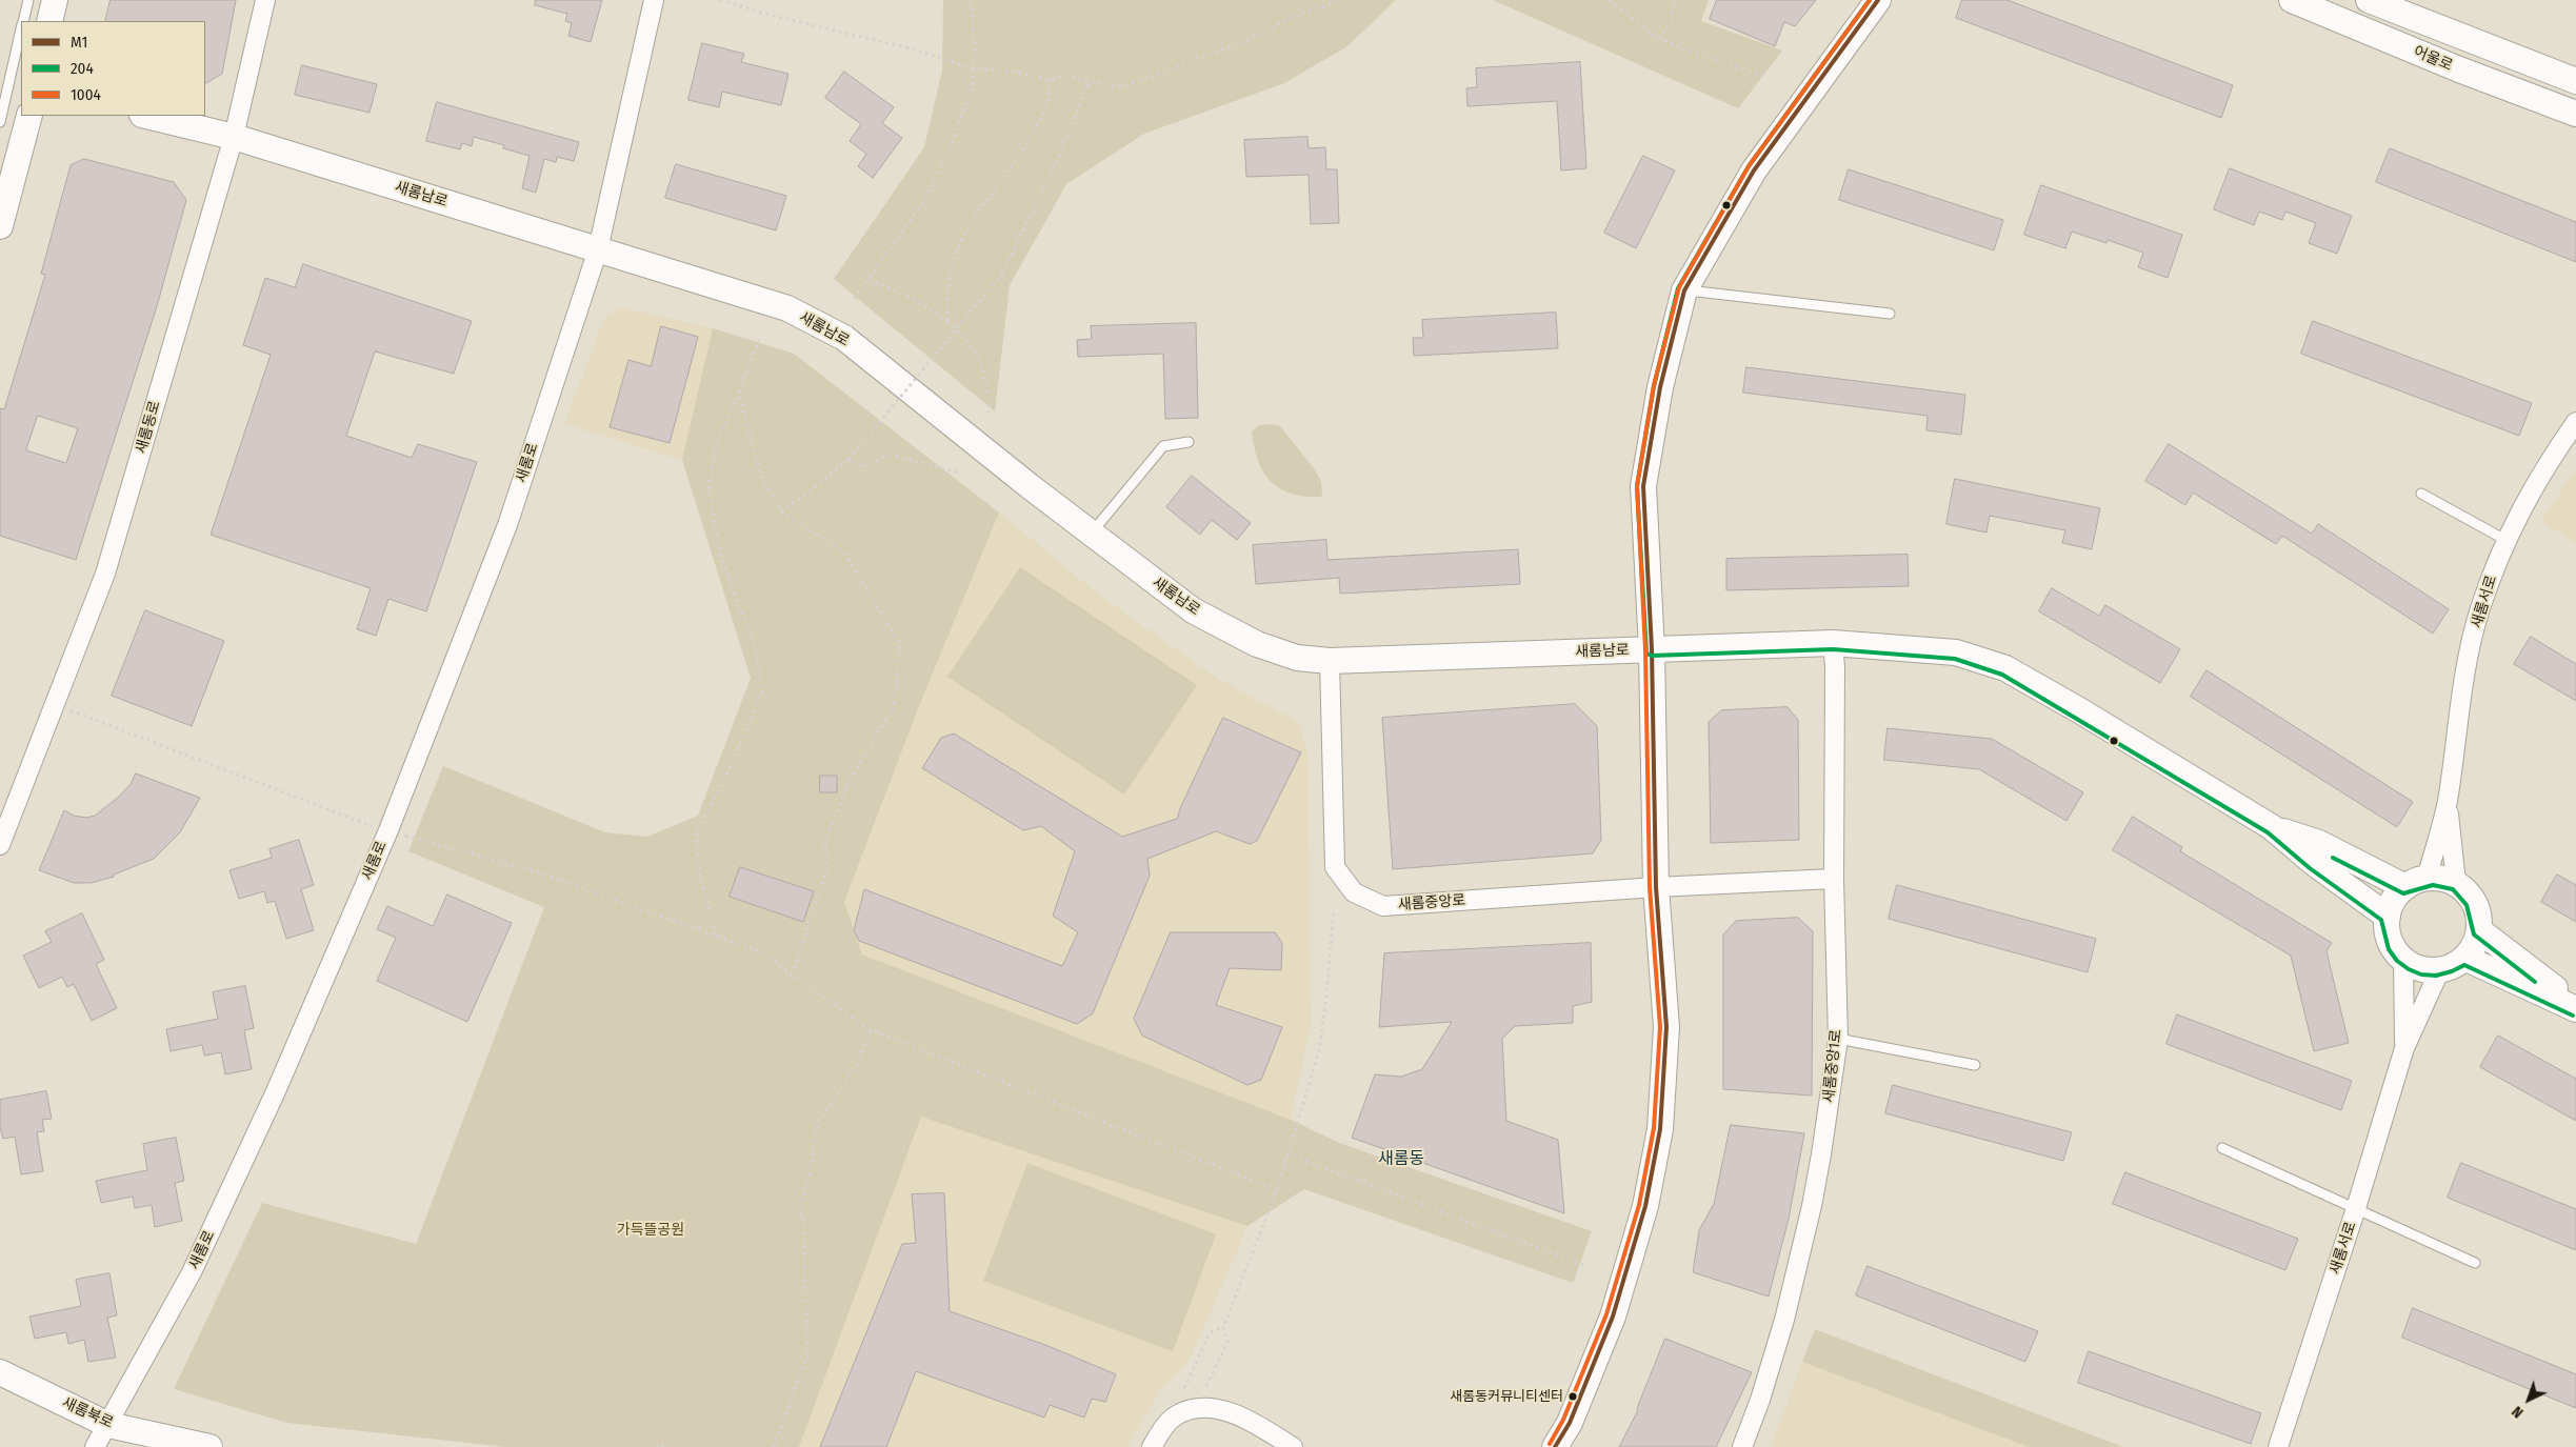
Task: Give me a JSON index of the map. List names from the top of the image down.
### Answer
{
  "streets": {
    "street": [
      "어울로",
      "새롬남로",
      "새롬동로",
      "새롬로",
      "새롬서로",
      "새롬중앙로",
      "새롬중앙1로",
      "새롬북로"
    ]
  },
  "crossings": [
    ["새롬남로", "새롬동로"],
    ["새롬남로", "새롬로"],
    ["새롬남로", "새롬중앙로"],
    ["새롬남로", "새롬중앙1로"],
    ["새롬로", "새롬북로"],
    ["새롬중앙로", "새롬중앙1로"]
  ],
  "districts": ["새롬동"],
  "parks": ["가득뜰공원"],
  "places": ["새롬동커뮤니티센터"],
  "lines": ["transit line M1", "transit line 204", "transit line 1004"],
  "legend": ["M1", "204", "1004"],
  "north": "bottom left"
}
